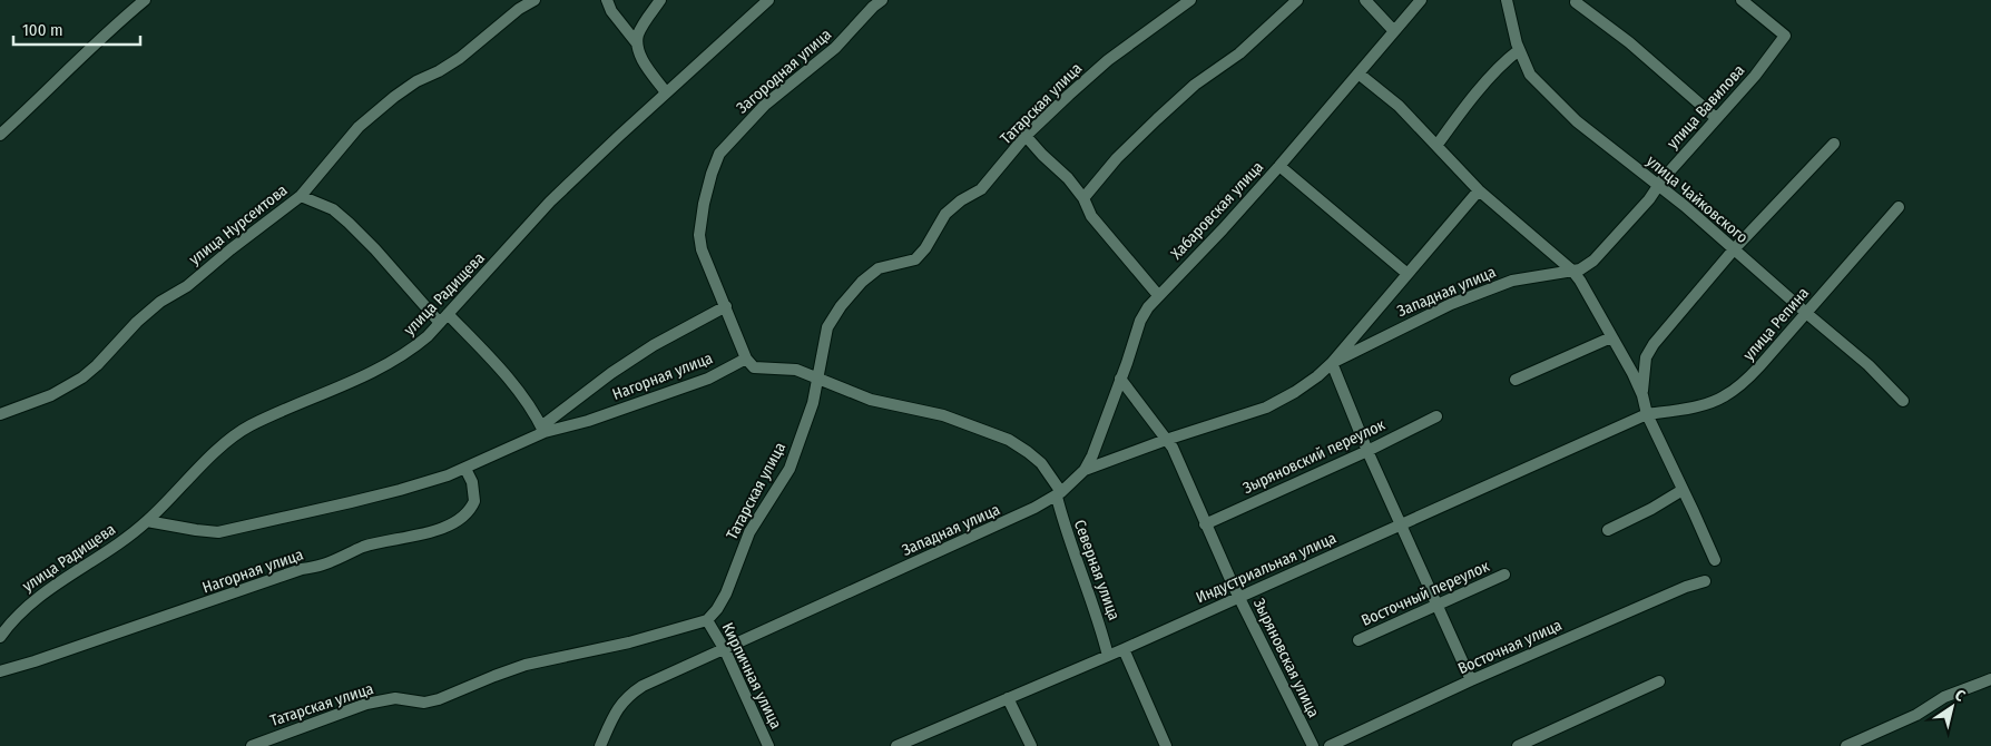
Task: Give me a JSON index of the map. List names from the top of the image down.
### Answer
{
  "streets": {
    "street": [
      "Загородная улица",
      "Татарская улица",
      "улица Вавилова",
      "улица Чайковского",
      "Хабаровская улица",
      "улица Нурсеитова",
      "Западная улица",
      "улица Радищева",
      "улица Репина",
      "Нагорная улица",
      "Зыряновский переулок",
      "Индустриальная улица",
      "Северная улица",
      "Восточный переулок",
      "Восточная улица",
      "Зыряновская улица",
      "Кирпичная улица"
    ]
  },
  "crossings": [
    ["Загородная улица", "Нагорная улица"],
    ["Татарская улица", "Кирпичная улица"],
    ["улица Вавилова", "улица Чайковского"],
    ["улица Вавилова", "Западная улица"],
    ["улица Чайковского", "улица Репина"],
    ["Хабаровская улица", "Западная улица"],
    ["Хабаровская улица", "Зыряновская улица"],
    ["Западная улица", "Северная улица"],
    ["Западная улица", "Зыряновская улица"],
    ["Западная улица", "Кирпичная улица"],
    ["улица Радищева", "Нагорная улица"],
    ["улица Репина", "Индустриальная улица"],
    ["Зыряновский переулок", "Зыряновская улица"],
    ["Индустриальная улица", "Северная улица"],
    ["Индустриальная улица", "Зыряновская улица"]
  ],
  "scale_bar": "100 m",
  "north": "top right"
}
